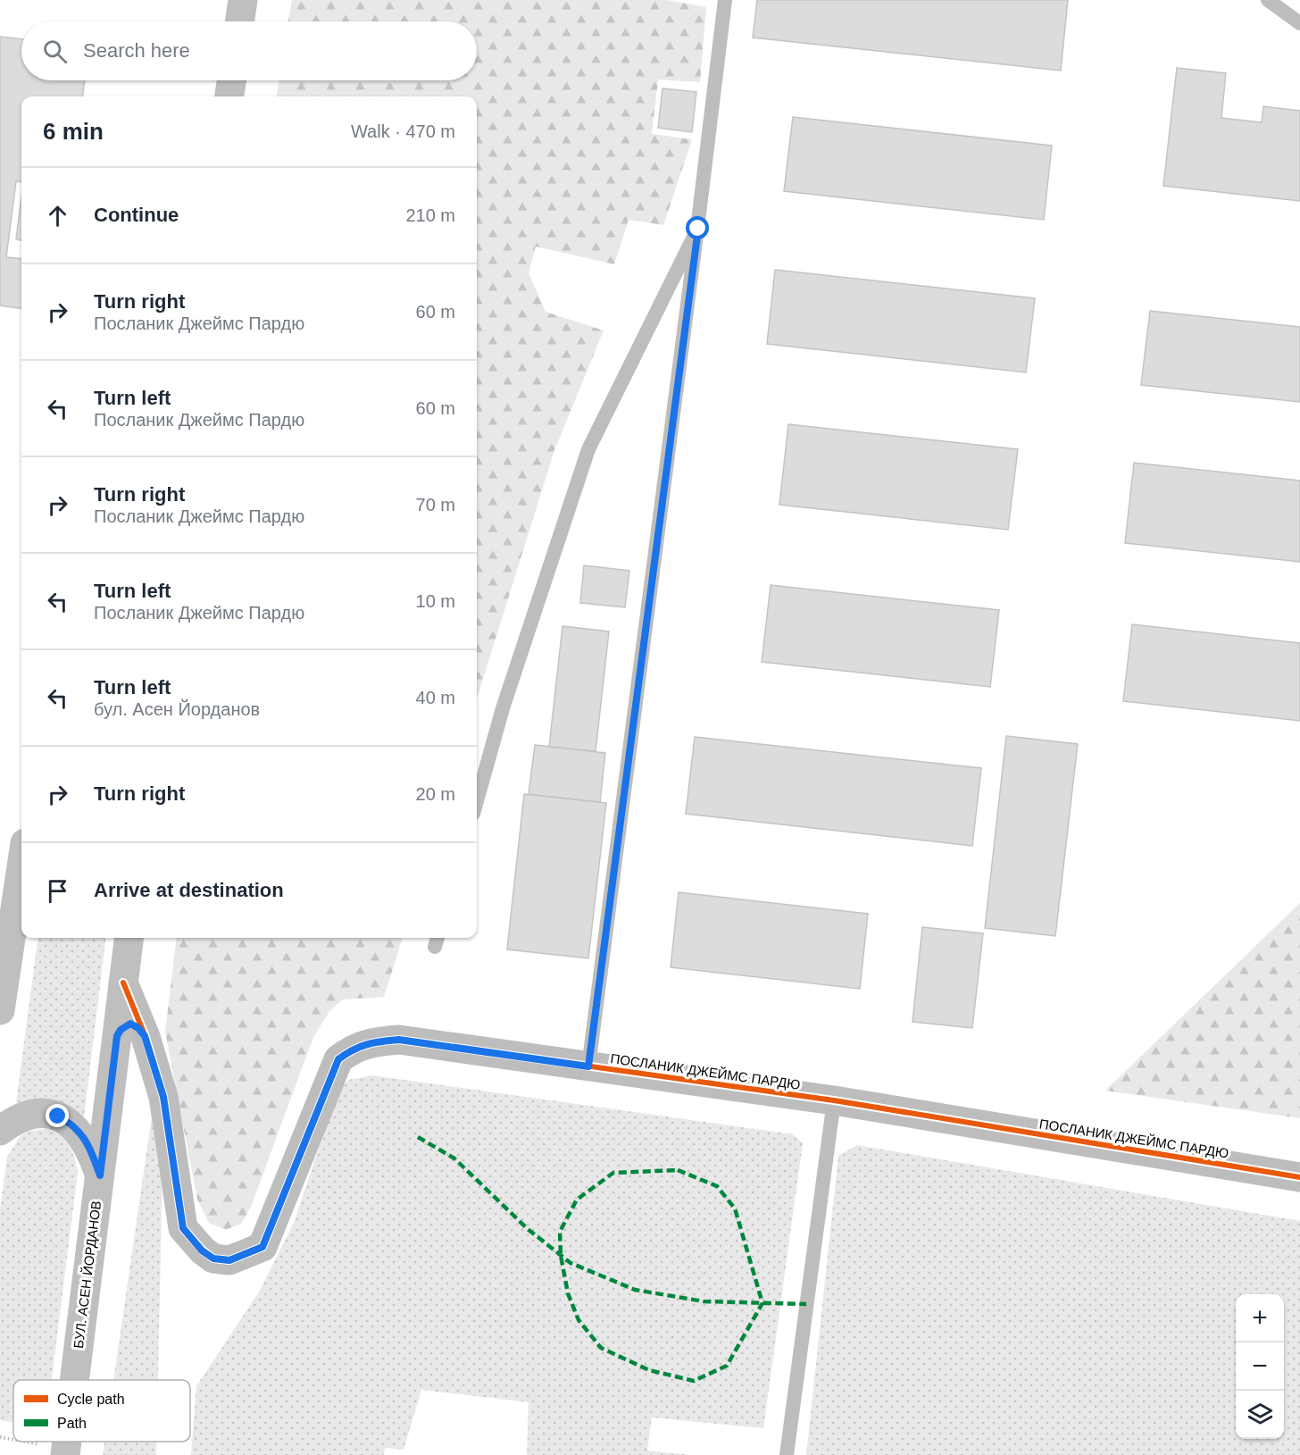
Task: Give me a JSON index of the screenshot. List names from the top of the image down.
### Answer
{
  "streets": {
    "main road": ["БУЛ. АСЕН ЙОРДАНОВ"],
    "street": ["ПОСЛАНИК ДЖЕЙМС ПАРДЮ"]
  },
  "crossings": [
    ["ПОСЛАНИК ДЖЕЙМС ПАРДЮ", "БУЛ. АСЕН ЙОРДАНОВ"]
  ],
  "legend": ["Cycle path", "Path"],
  "page": {
    "search": "Search here",
    "heading": ["6 min", "Walk · 470 m"],
    "list": [
      ["Continue", "210 m"],
      ["Turn right", "Посланик Джеймс Пардю", "60 m"],
      ["Turn left", "Посланик Джеймс Пардю", "60 m"],
      ["Turn right", "Посланик Джеймс Пардю", "70 m"],
      ["Turn left", "Посланик Джеймс Пардю", "10 m"],
      ["Turn left", "бул. Асен Йорданов", "40 m"],
      ["Turn right", "20 m"],
      "Arrive at destination"
    ],
    "map_buttons": ["+", "−"]
  }
}
